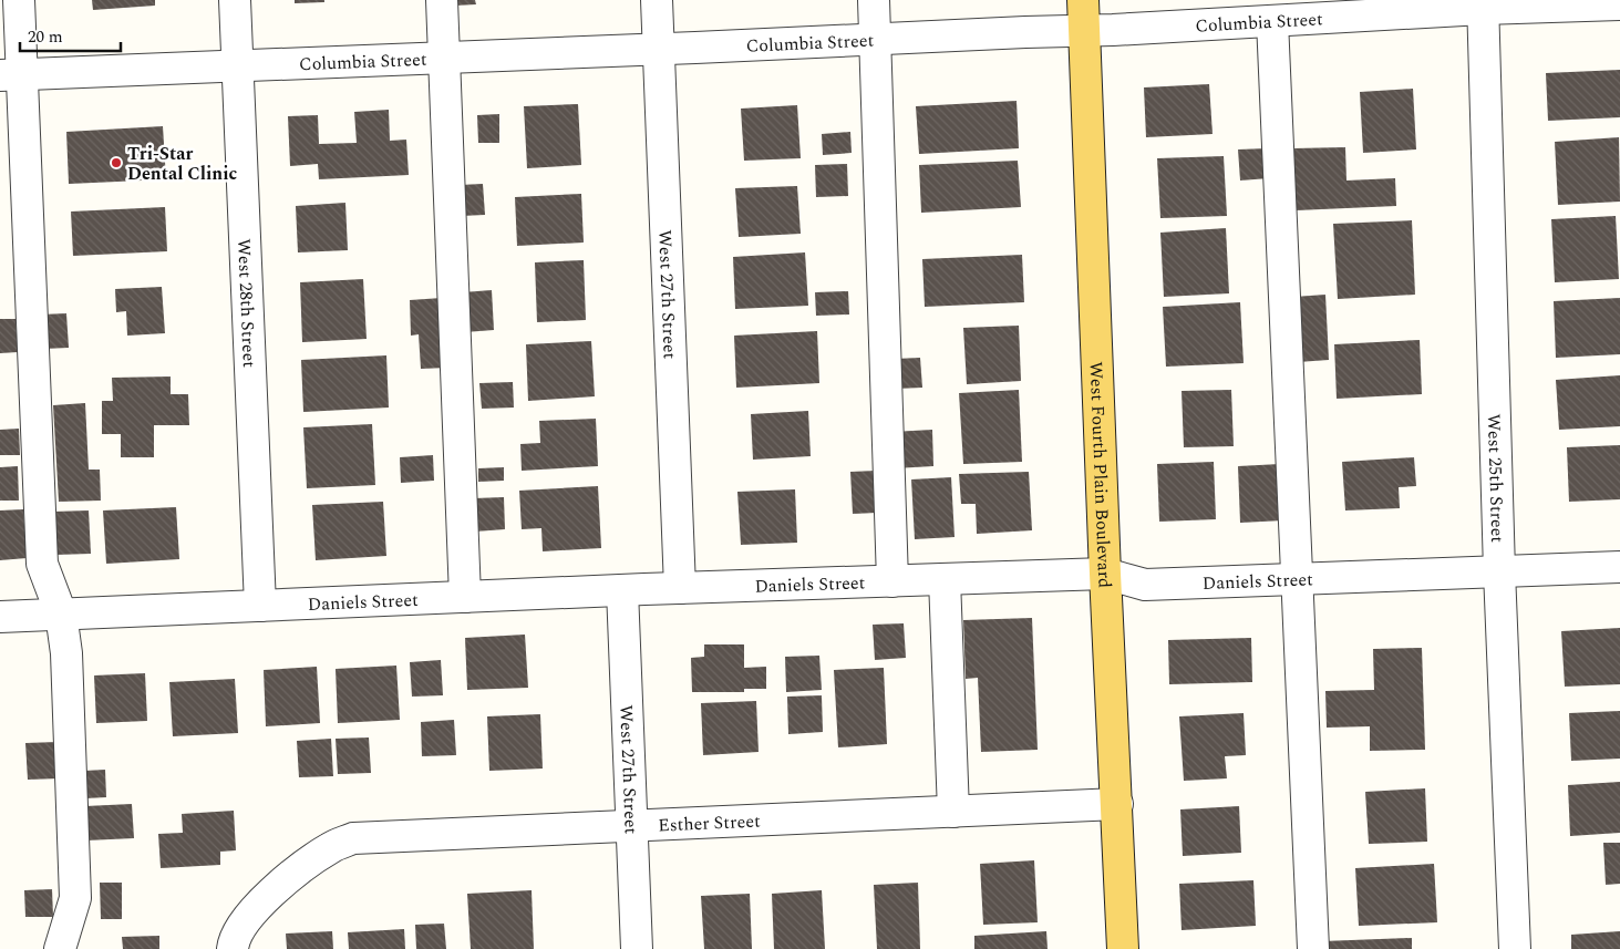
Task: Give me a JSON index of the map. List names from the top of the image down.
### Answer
{
  "streets": {
    "main road": ["West Fourth Plain Boulevard"],
    "street": [
      "Columbia Street",
      "West 27th Street",
      "West 28th Street",
      "West 25th Street",
      "Daniels Street",
      "Esther Street"
    ]
  },
  "crossings": [
    ["Columbia Street", "West 27th Street"],
    ["Columbia Street", "West 28th Street"],
    ["Columbia Street", "West Fourth Plain Boulevard"],
    ["Columbia Street", "West 25th Street"],
    ["West 27th Street", "Daniels Street"],
    ["West 27th Street", "Esther Street"],
    ["West 28th Street", "Daniels Street"],
    ["West Fourth Plain Boulevard", "Daniels Street"],
    ["West Fourth Plain Boulevard", "Esther Street"],
    ["West 25th Street", "Daniels Street"]
  ],
  "places": ["Tri-Star Dental Clinic"],
  "scale_bar": "20 m"
}
